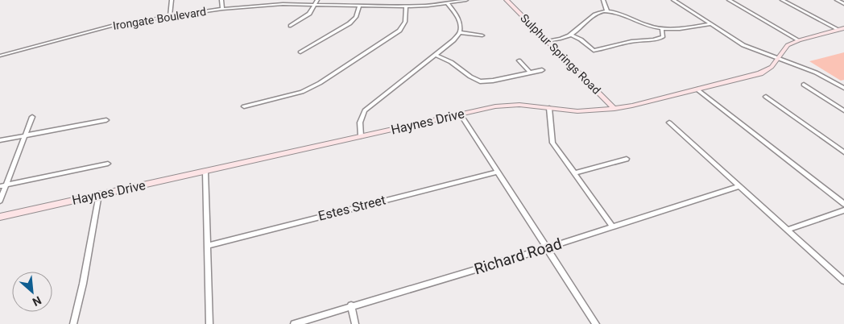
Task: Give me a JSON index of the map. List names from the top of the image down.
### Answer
{
  "streets": {
    "street": [
      "Irongate Boulevard",
      "Sulphur Springs Road",
      "Haynes Drive",
      "Estes Street",
      "Richard Road"
    ]
  },
  "crossings": [
    ["Sulphur Springs Road", "Haynes Drive"]
  ],
  "north": "bottom right"
}
